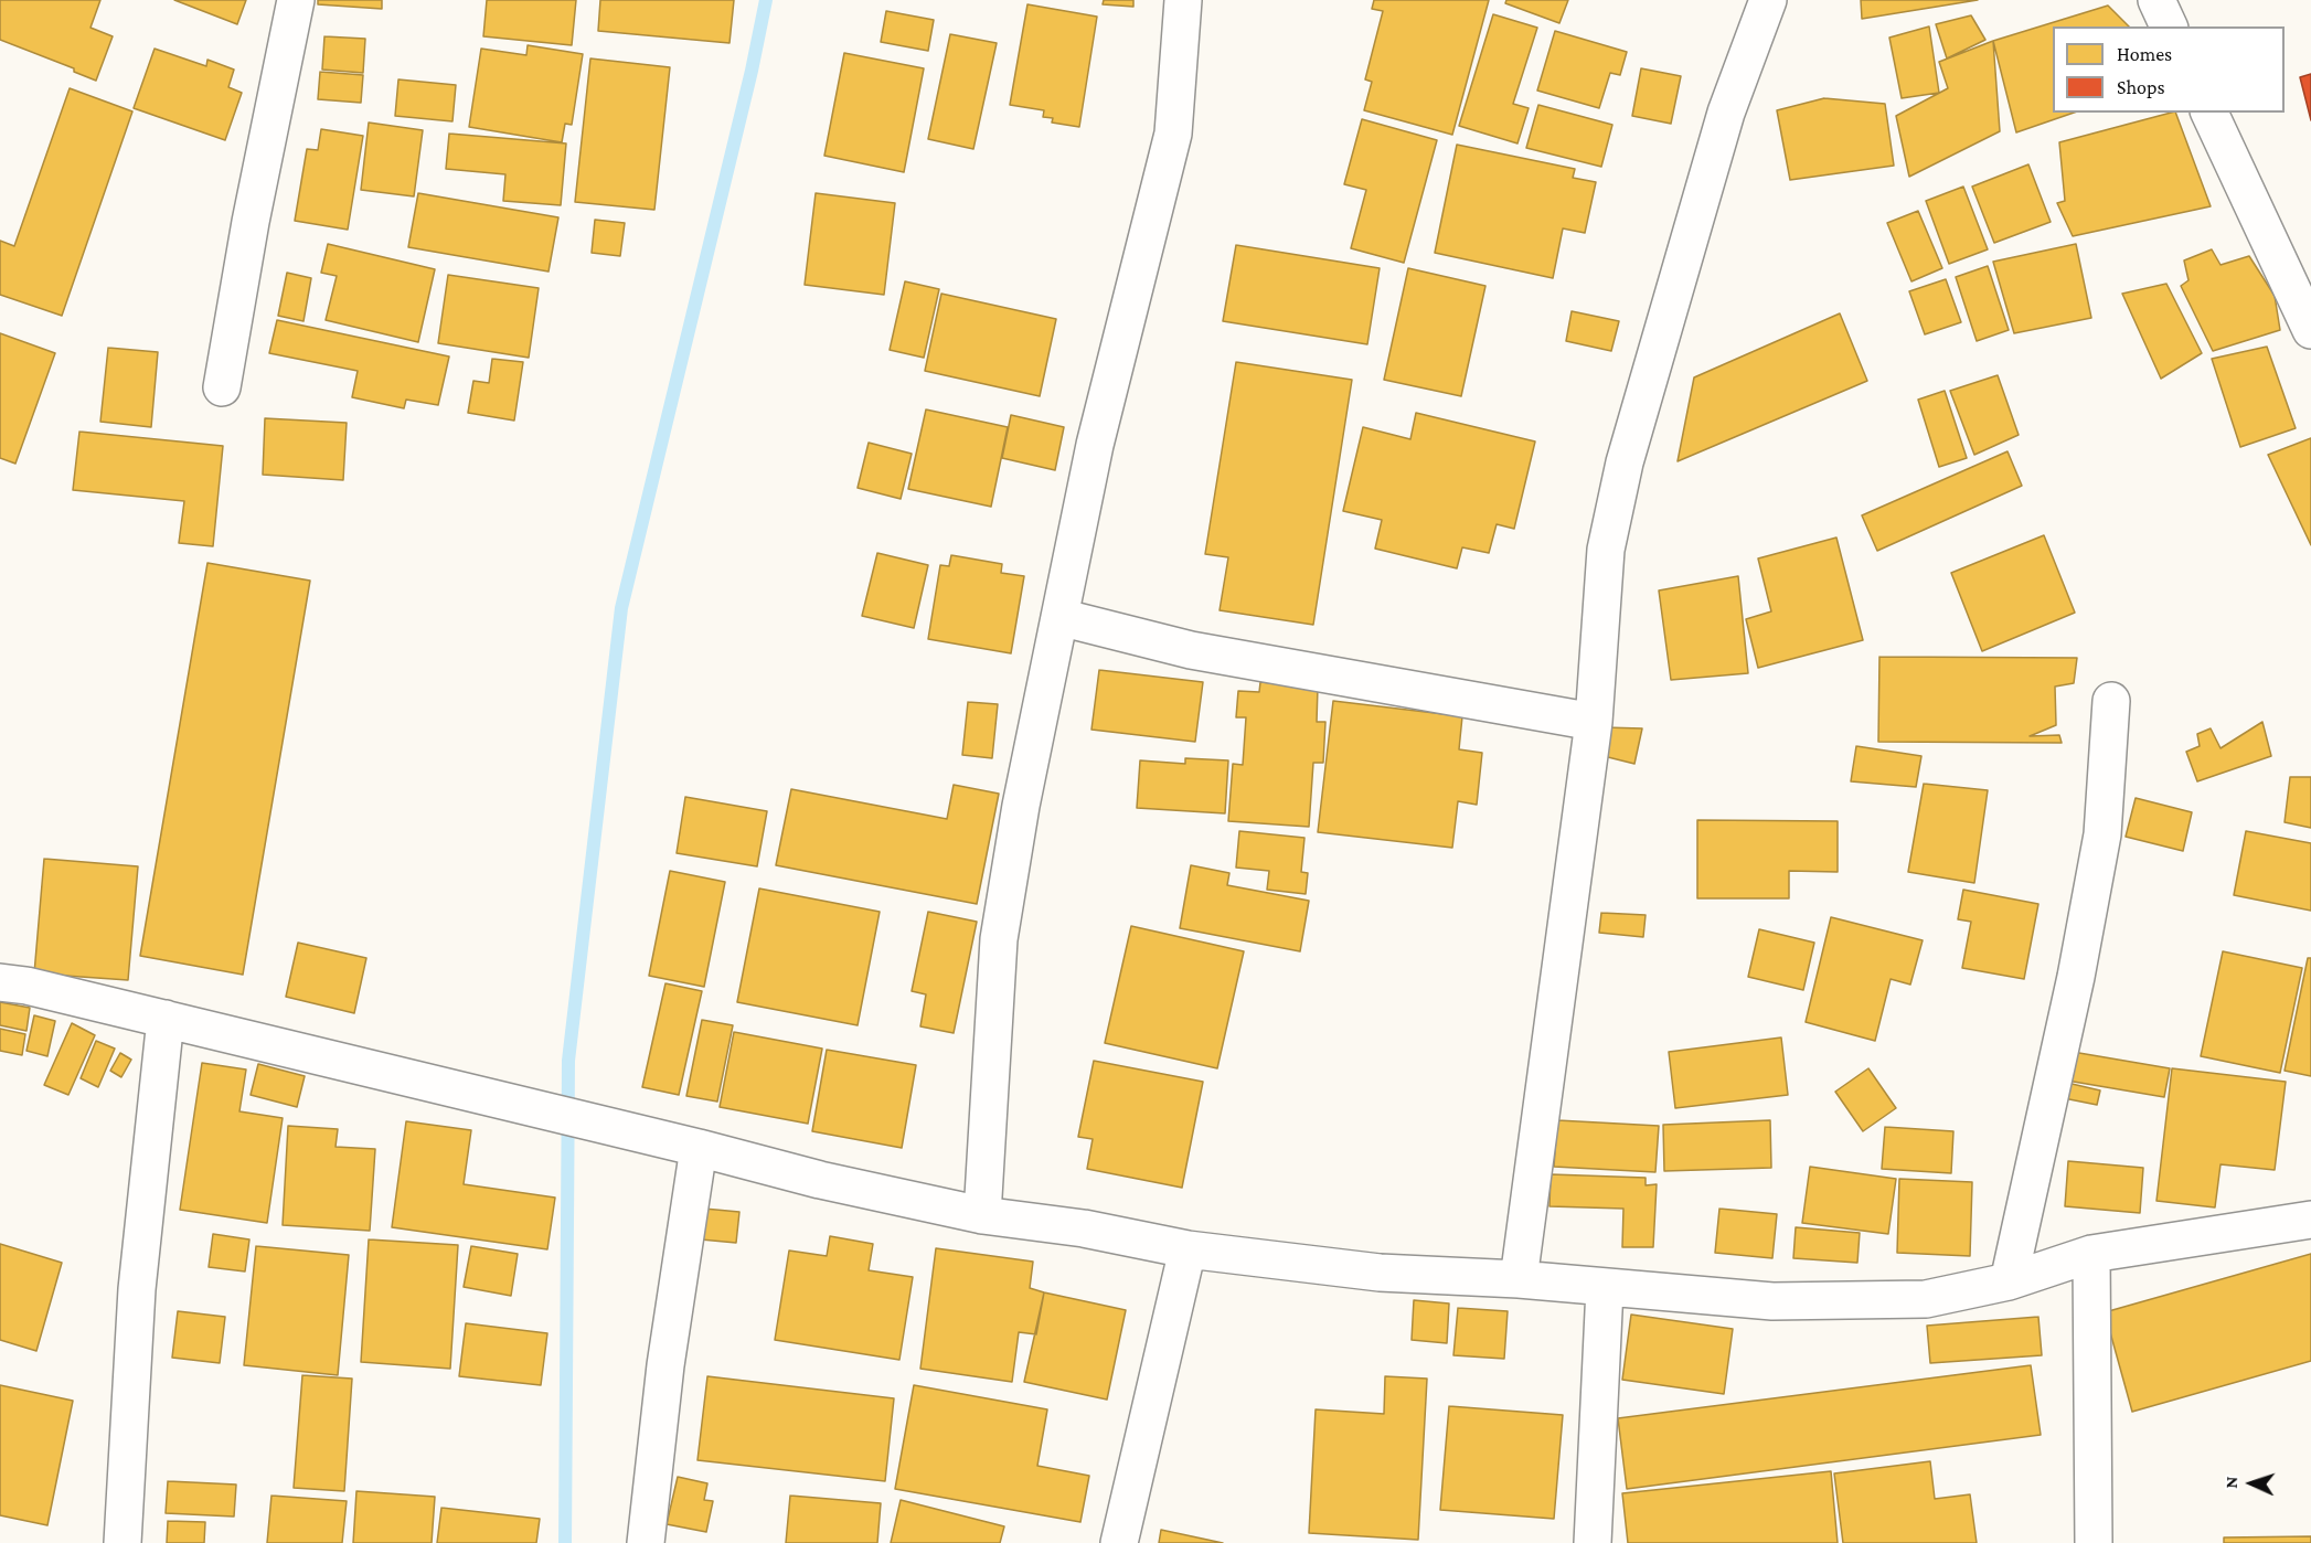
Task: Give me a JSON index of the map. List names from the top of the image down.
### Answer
{
  "legend": ["Homes", "Shops"],
  "north": "left"
}
